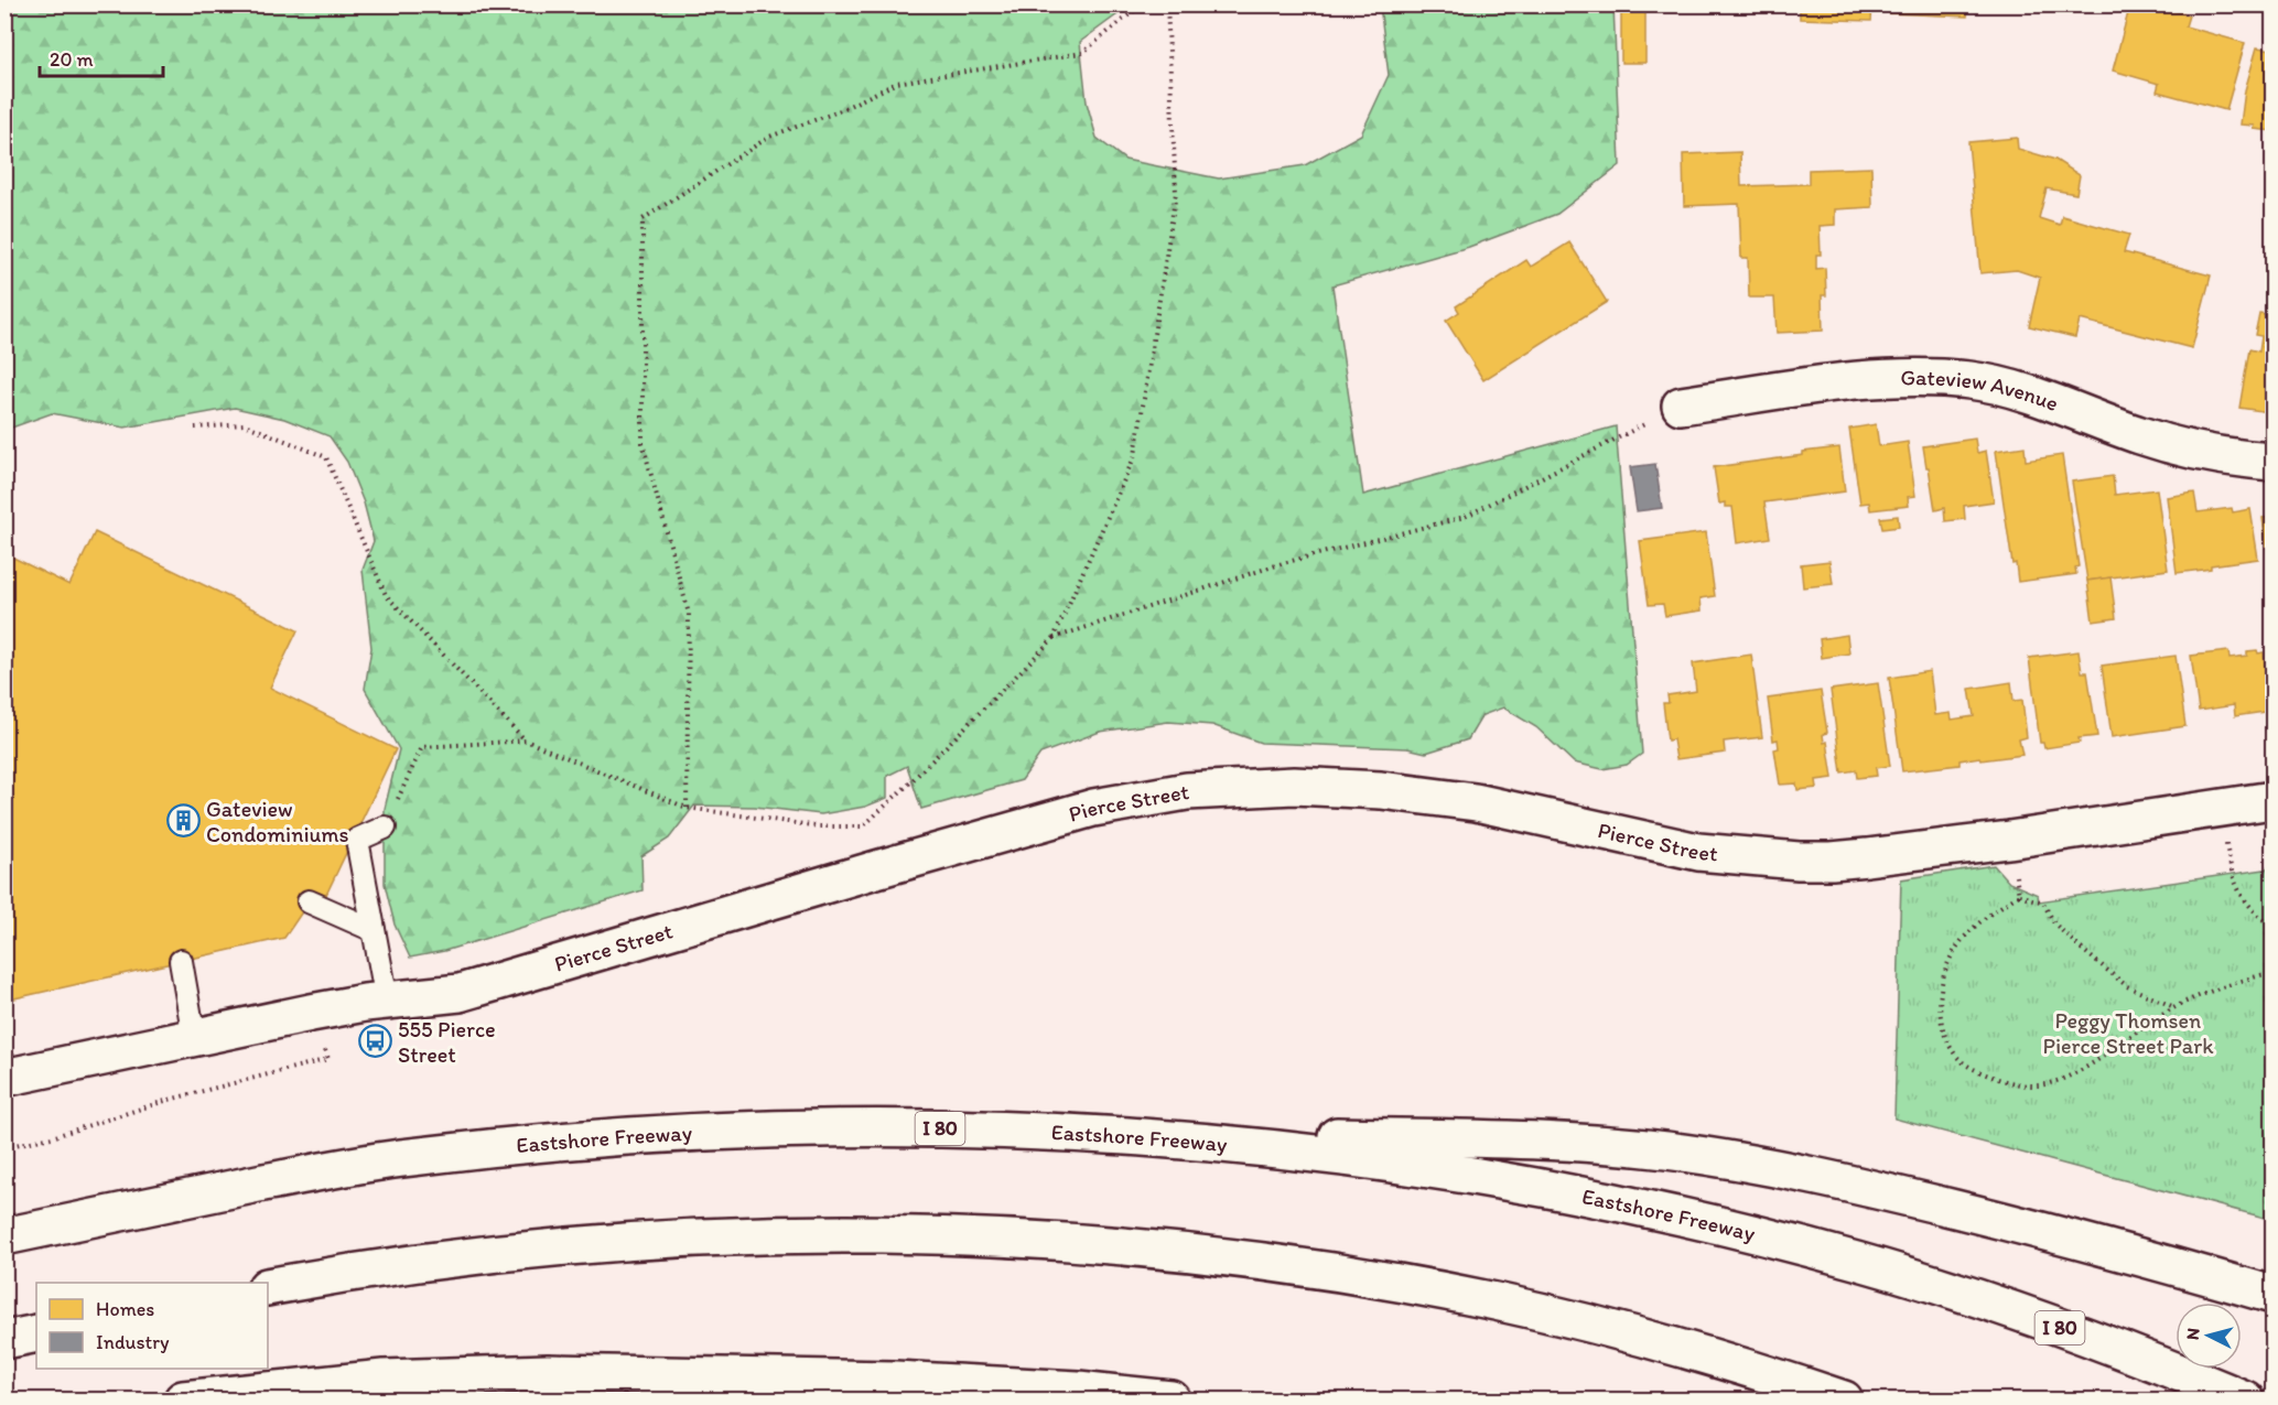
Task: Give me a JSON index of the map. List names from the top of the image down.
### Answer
{
  "streets": {
    "main road": [
      "Gateview Avenue",
      "Pierce Street",
      "I 80",
      "Eastshore Freeway"
    ]
  },
  "parks": ["Peggy Thomsen Pierce Street Park"],
  "places": {
    "building": ["Gateview Condominiums"],
    "bus stop": ["555 Pierce Street"]
  },
  "legend": ["Homes", "Industry"],
  "scale_bar": "20 m",
  "north": "left"
}
